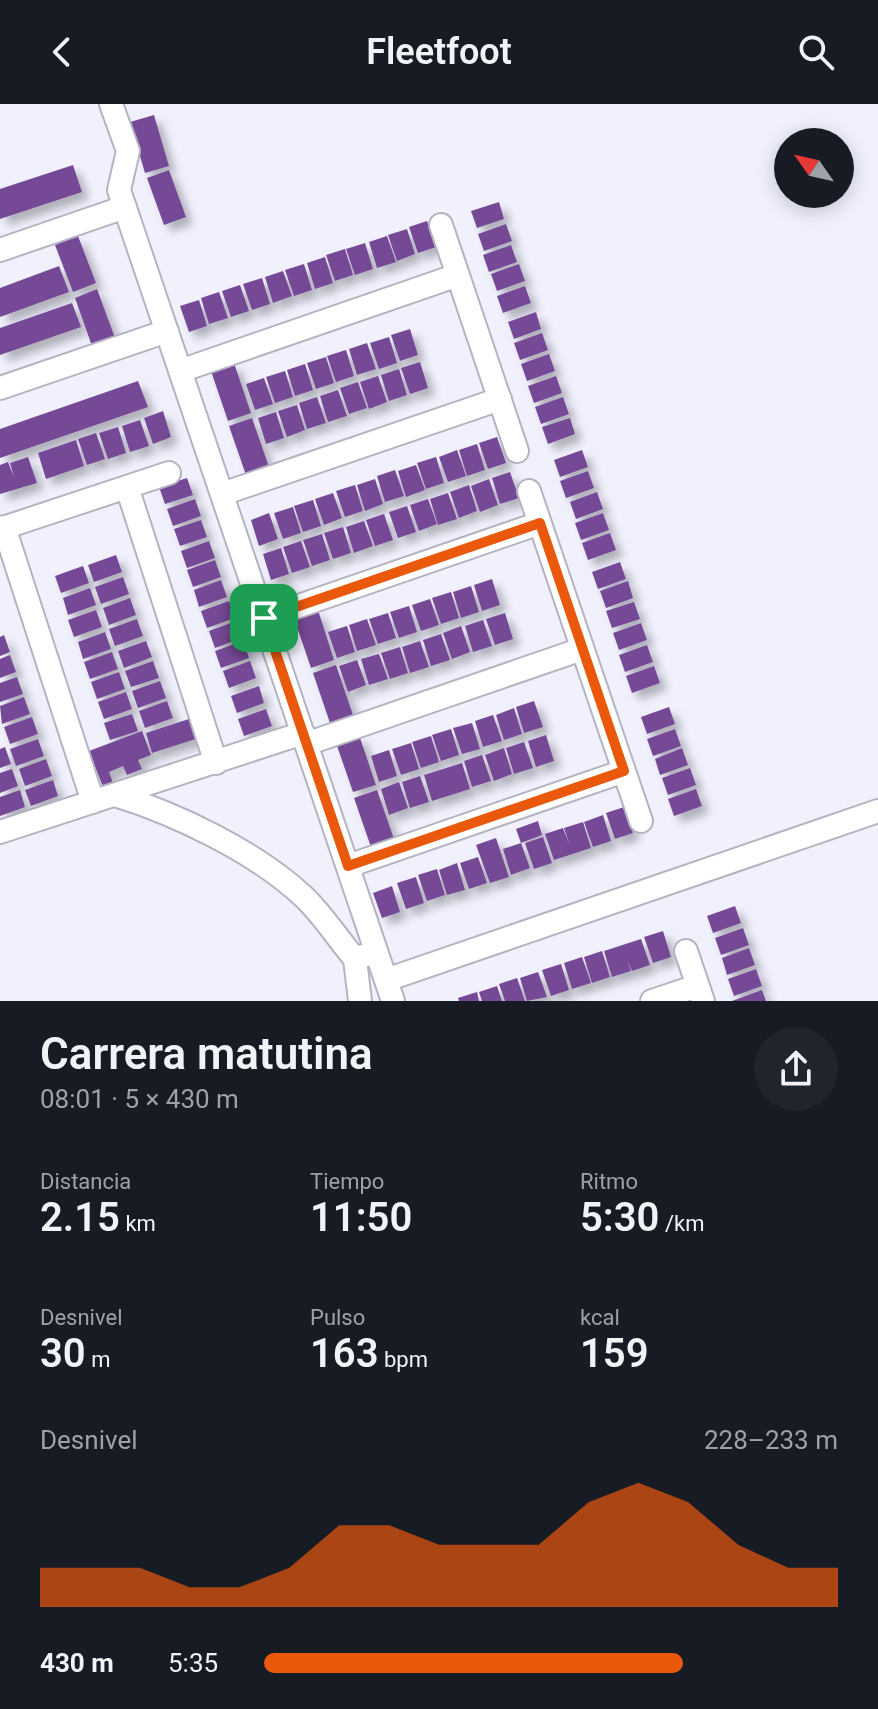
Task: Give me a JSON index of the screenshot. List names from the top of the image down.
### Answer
{
  "north": "top left",
  "page": {
    "header": "Fleetfoot",
    "heading": ["Carrera matutina", "08:01 · 5 × 430 m"],
    "stats": [
      ["Distancia", "2.15 km"],
      ["Tiempo", "11:50"],
      ["Ritmo", "5:30 /km"],
      ["Desnivel", "30 m"],
      ["Pulso", "163 bpm"],
      ["kcal", "159"]
    ],
    "chart": ["Desnivel", "228–233 m"],
    "list": [
      {
        "name": "430 m",
        "note": "5:35"
      }
    ]
  }
}
